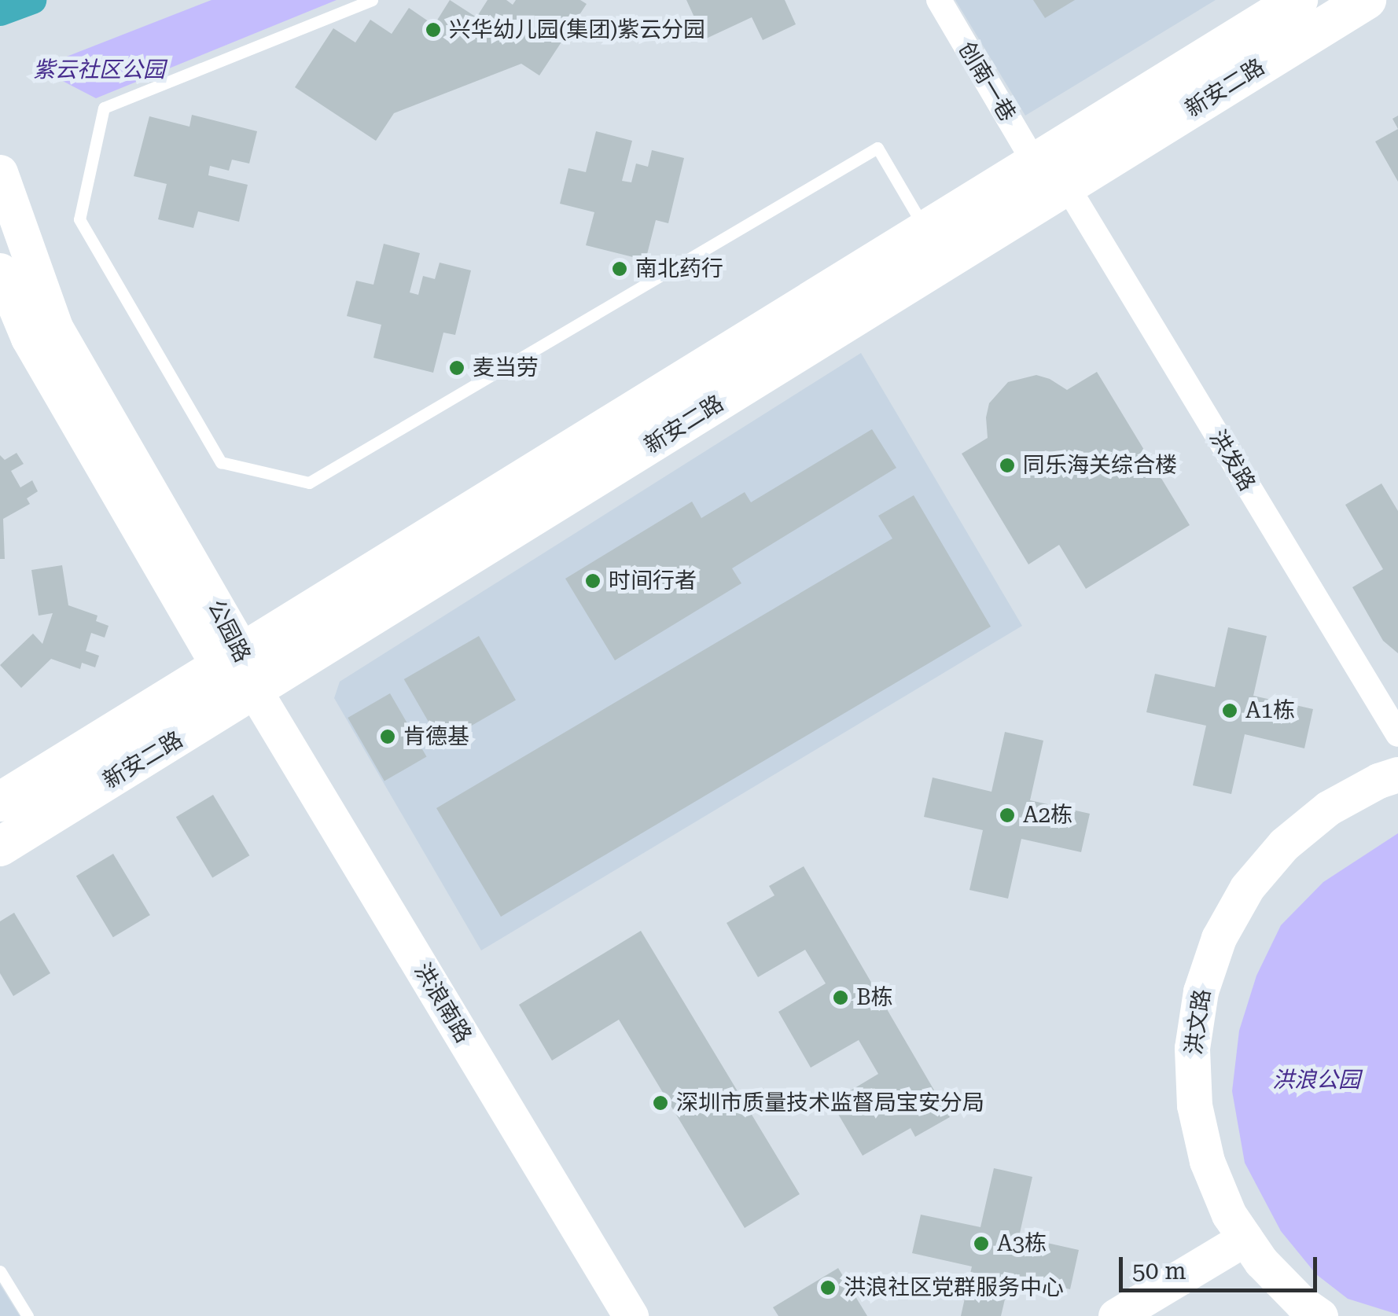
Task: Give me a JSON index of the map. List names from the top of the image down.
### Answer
{
  "streets": {
    "main road": [
      "新安二路",
      "公园路",
      "洪浪南路",
      "洪文路"
    ],
    "street": ["创南一巷", "洪发路"]
  },
  "crossings": [
    ["创南一巷", "新安二路"],
    ["新安二路", "洪发路"],
    ["新安二路", "公园路"],
    ["新安二路", "洪浪南路"],
    ["公园路", "洪浪南路"]
  ],
  "parks": ["紫云社区公园", "洪浪公园"],
  "places": [
    "兴华幼儿园(集团)紫云分园",
    "南北药行",
    "麦当劳",
    "同乐海关综合楼",
    "时间行者",
    "A1栋",
    "肯德基",
    "A2栋",
    "B栋",
    "深圳市质量技术监督局宝安分局",
    "A3栋",
    "洪浪社区党群服务中心"
  ],
  "scale_bar": "50 m"
}
